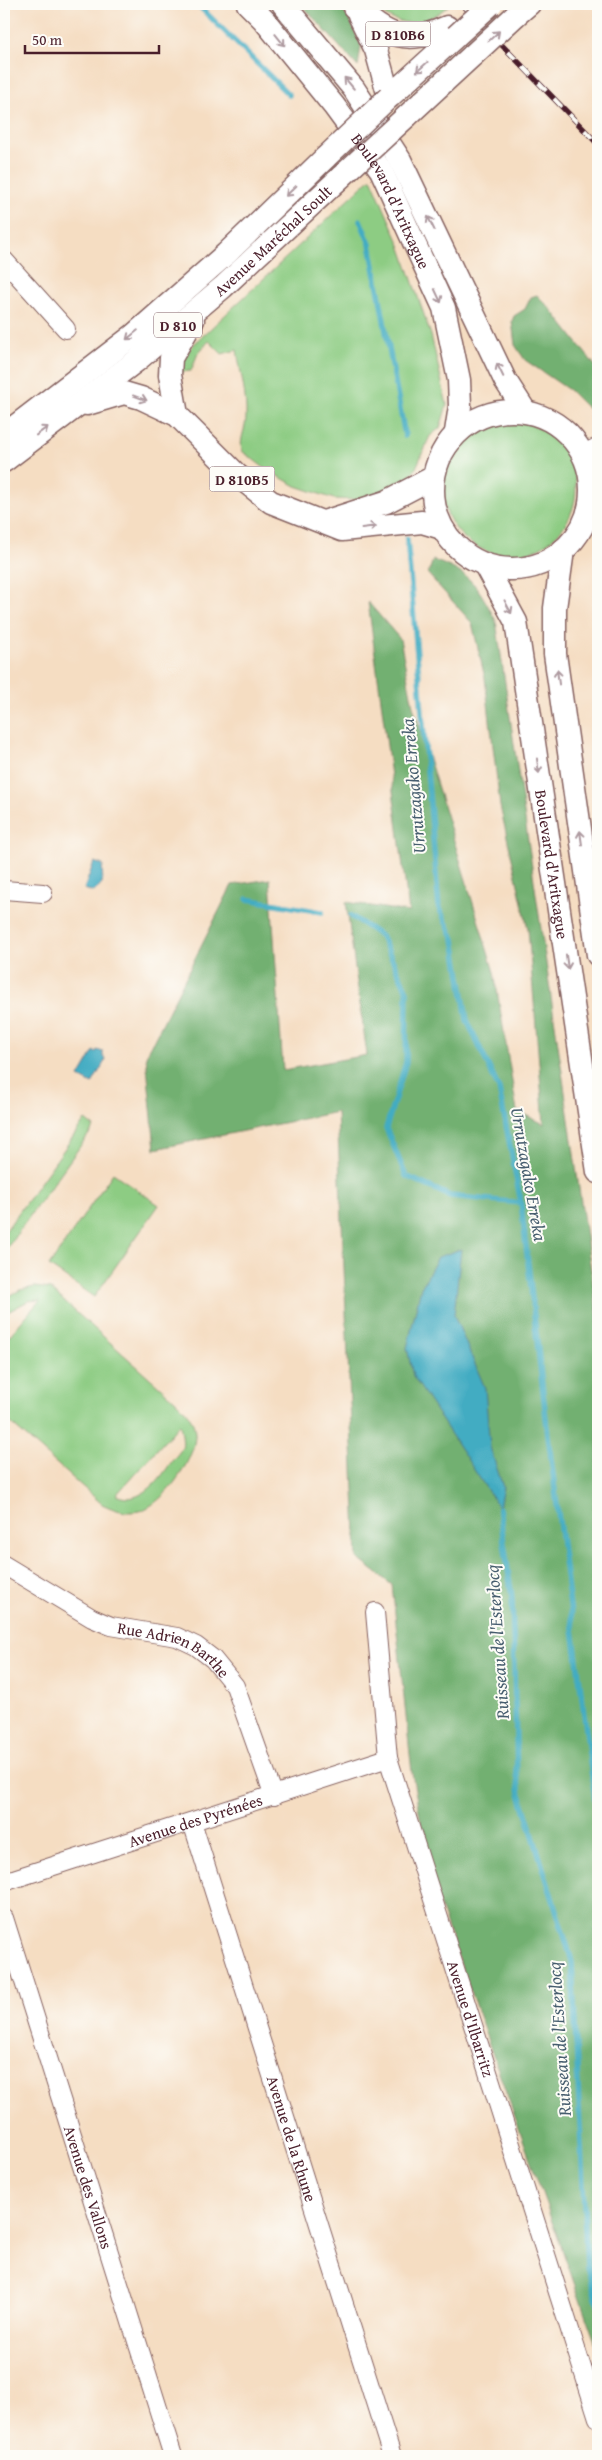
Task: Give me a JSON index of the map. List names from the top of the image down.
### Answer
{
  "streets": {
    "main road": [
      "D 810B6",
      "Boulevard d'Aritxague",
      "Avenue Maréchal Soult",
      "D 810",
      "D 810B5"
    ],
    "street": [
      "Rue Adrien Barthe",
      "Avenue des Pyrénées",
      "Avenue d'Ilbarritz",
      "Avenue de la Rhune",
      "Avenue des Vallons"
    ]
  },
  "crossings": [
    ["D 810B6", "D 810"],
    ["Boulevard d'Aritxague", "D 810B5"],
    ["Avenue Maréchal Soult", "D 810B5"],
    ["Rue Adrien Barthe", "Avenue des Pyrénées"],
    ["Avenue des Pyrénées", "Avenue d'Ilbarritz"],
    ["Avenue des Pyrénées", "Avenue de la Rhune"]
  ],
  "water": ["Urrutzagako Erreka", "Ruisseau de l'Esterlocq"],
  "scale_bar": "50 m"
}
